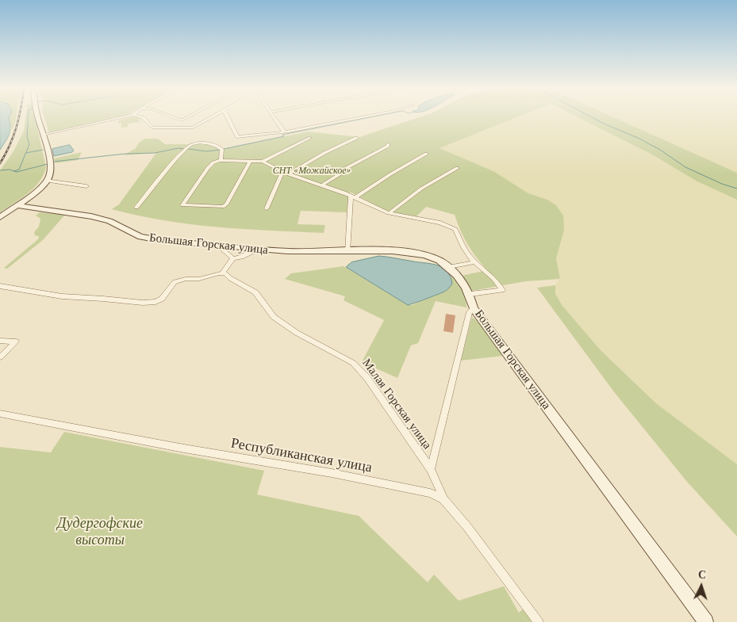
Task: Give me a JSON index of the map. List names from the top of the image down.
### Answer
{
  "streets": {
    "street": ["Большая Горская улица", "Малая Горская улица", "Республиканская улица"]
  },
  "crossings": [
    ["Малая Горская улица", "Республиканская улица"]
  ],
  "parks": ["СНТ «Можайское»", "Дудергофские высоты"],
  "north": "top"
}
